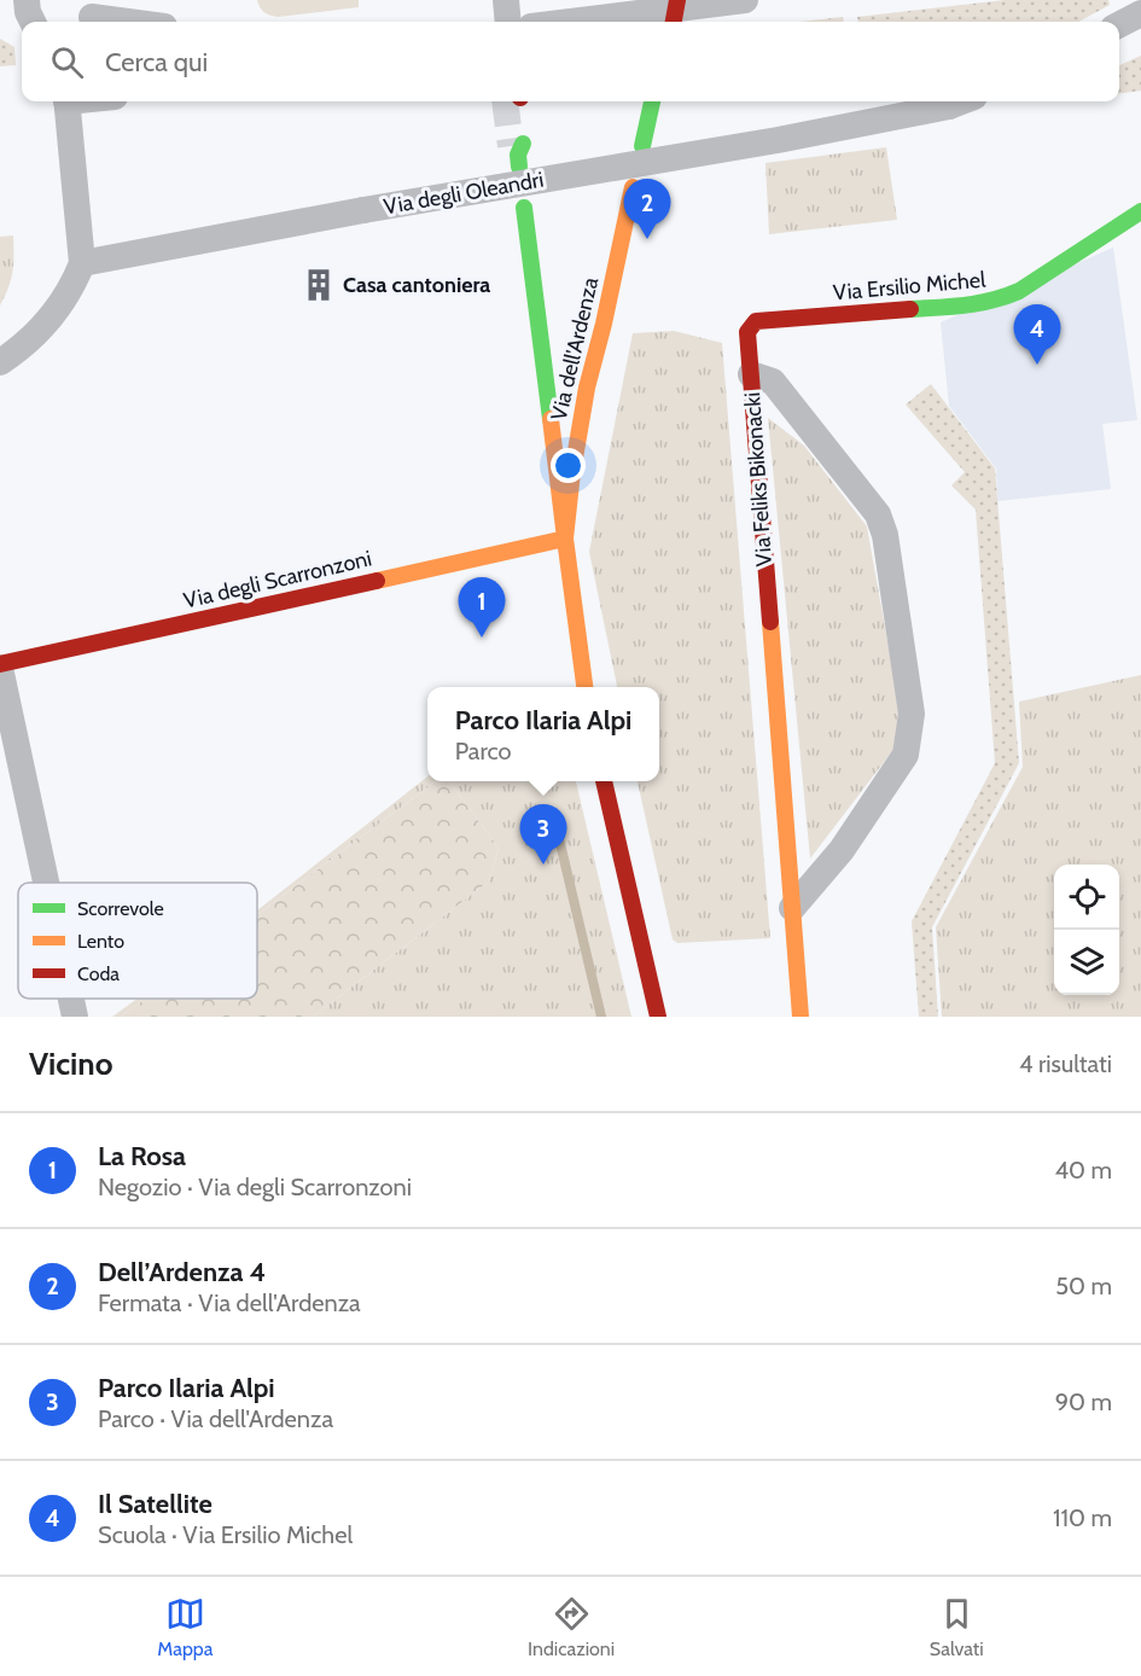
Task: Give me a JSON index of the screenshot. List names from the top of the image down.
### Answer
{
  "streets": {
    "street": [
      "Via degli Oleandri",
      "Via Ersilio Michel",
      "Via dell'Ardenza",
      "Via Feliks Bikonacki",
      "Via degli Scarronzoni"
    ]
  },
  "crossings": [
    ["Via Ersilio Michel", "Via Feliks Bikonacki"],
    ["Via dell'Ardenza", "Via degli Scarronzoni"]
  ],
  "places": {
    "building": ["Casa cantoniera"]
  },
  "legend": ["Scorrevole", "Lento", "Coda"],
  "page": {
    "search": "Cerca qui",
    "pins": [
      "2",
      "4",
      "1",
      "3"
    ],
    "popup": ["Parco Ilaria Alpi", "Parco"],
    "heading": ["Vicino", "4 risultati"],
    "list": [
      {
        "mark": "1",
        "name": "La Rosa",
        "note": "Negozio · Via degli Scarronzoni",
        "value": "40 m"
      },
      {
        "mark": "2",
        "name": "Dell’Ardenza 4",
        "note": "Fermata · Via dell'Ardenza",
        "value": "50 m"
      },
      {
        "mark": "3",
        "name": "Parco Ilaria Alpi",
        "note": "Parco · Via dell'Ardenza",
        "value": "90 m"
      },
      {
        "mark": "4",
        "name": "Il Satellite",
        "note": "Scuola · Via Ersilio Michel",
        "value": "110 m"
      }
    ],
    "nav": ["Mappa", "Indicazioni", "Salvati"]
  }
}
